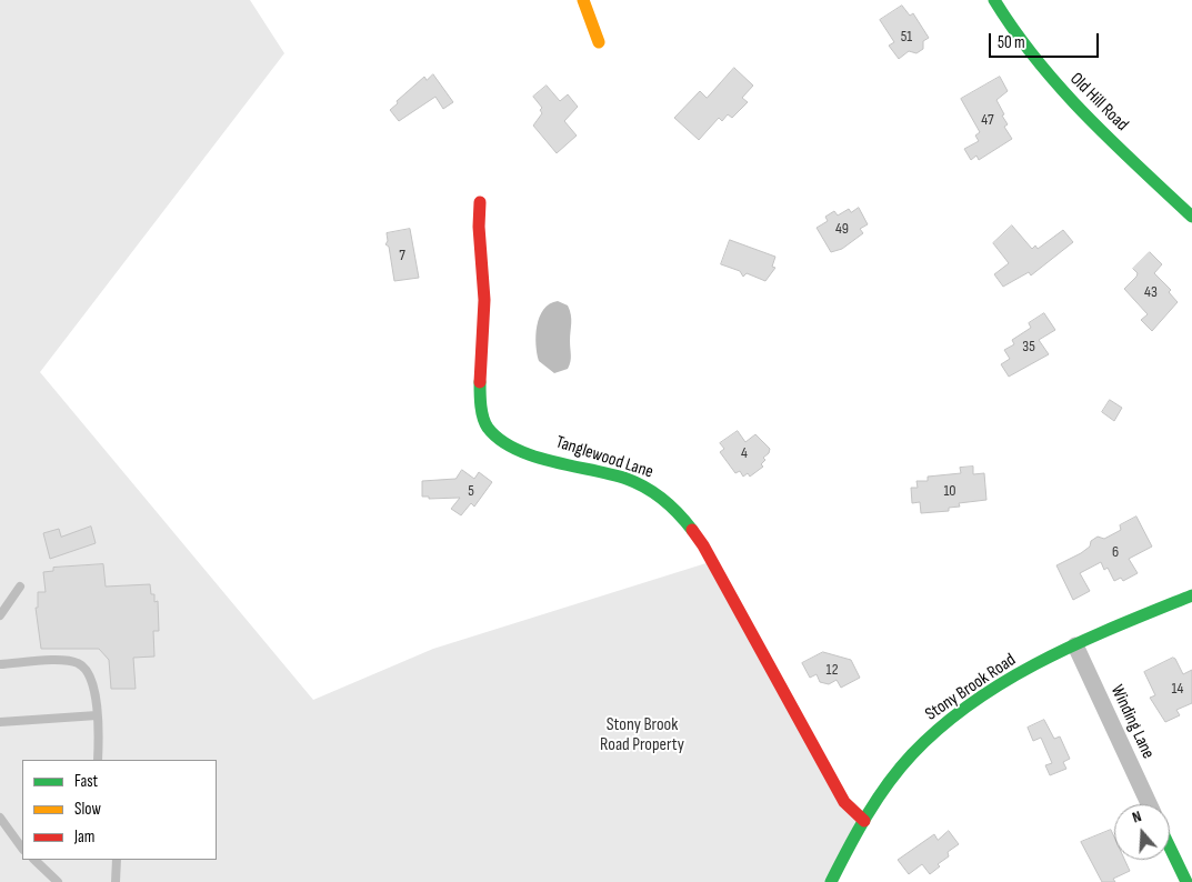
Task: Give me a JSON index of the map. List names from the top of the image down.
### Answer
{
  "streets": {
    "street": [
      "Old Hill Road",
      "Tanglewood Lane",
      "Stony Brook Road",
      "Winding Lane"
    ]
  },
  "crossings": [
    ["Tanglewood Lane", "Stony Brook Road"],
    ["Stony Brook Road", "Winding Lane"]
  ],
  "parks": ["Stony Brook Road Property"],
  "house_numbers": [
    "51",
    "47",
    "49",
    "7",
    "43",
    "35",
    "4",
    "5",
    "10",
    "6",
    "12",
    "14"
  ],
  "legend": ["Fast", "Slow", "Jam"],
  "scale_bar": "50 m",
  "north": "top"
}
